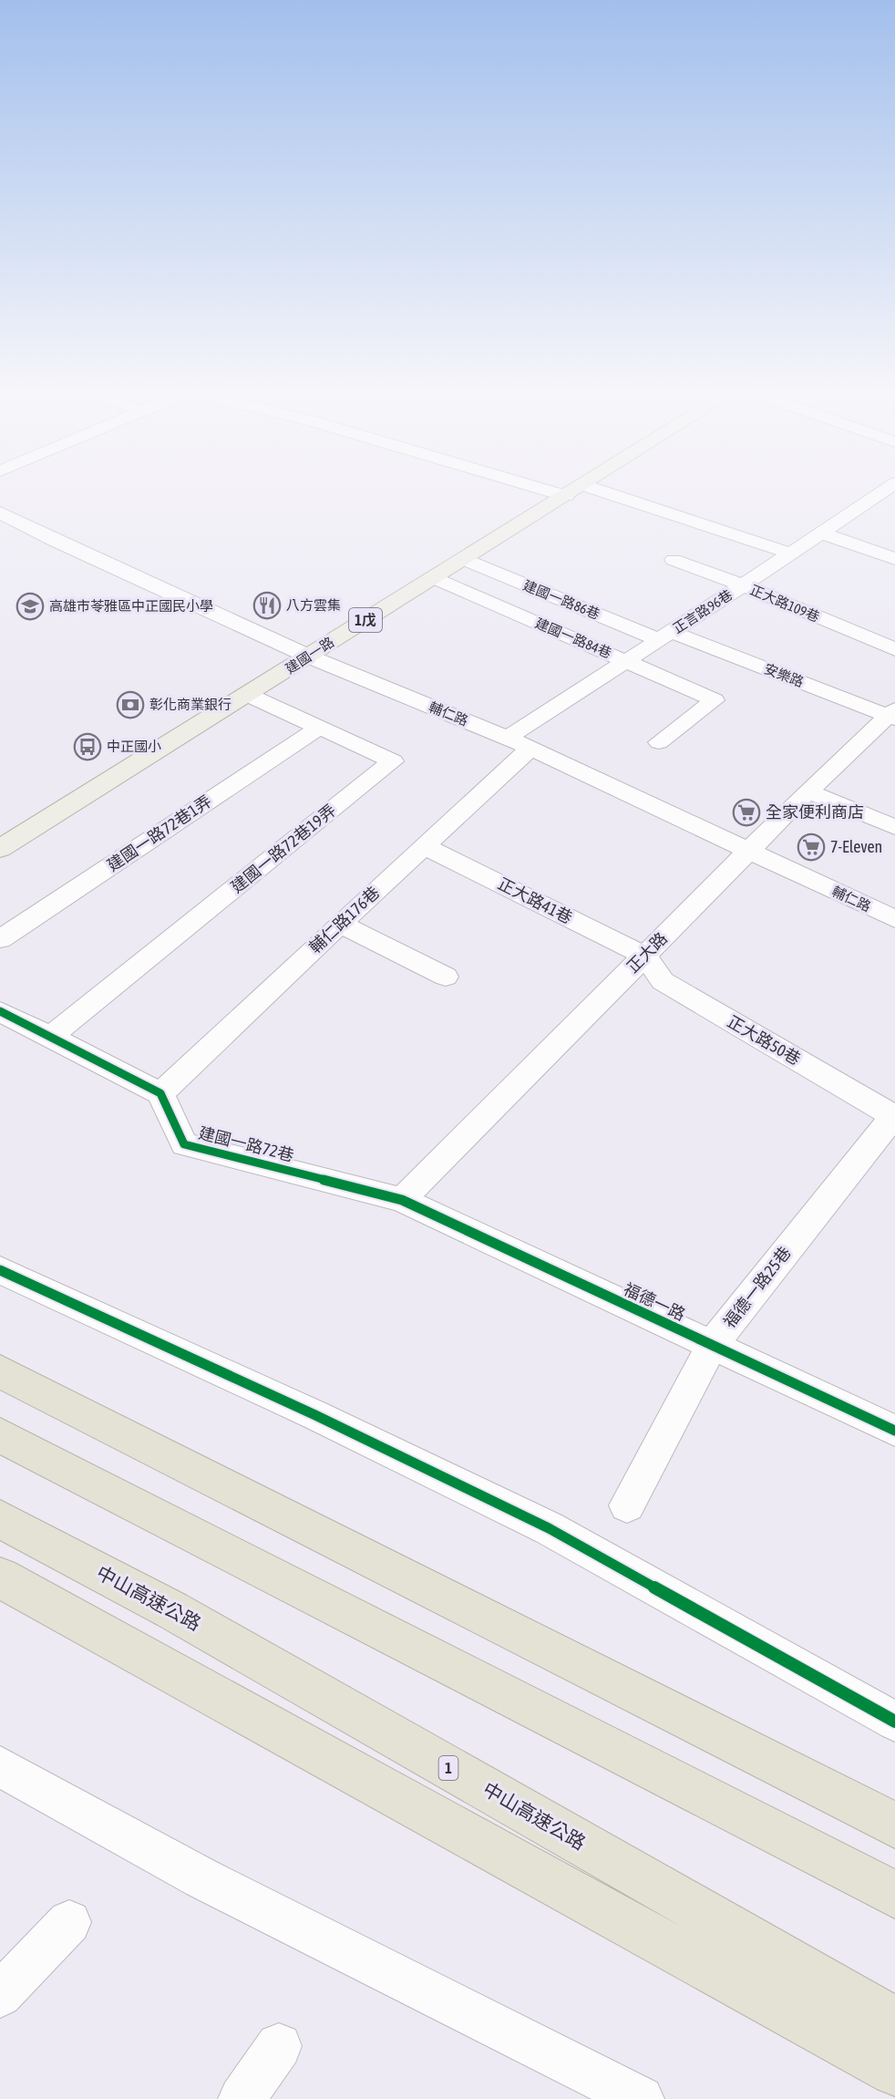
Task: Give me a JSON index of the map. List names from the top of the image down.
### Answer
{
  "streets": {
    "highway": ["中山高速公路", "1"],
    "main road": ["1戊", "建國一路"],
    "street": [
      "建國一路86巷",
      "正大路109巷",
      "正言路96巷",
      "建國一路84巷",
      "安樂路",
      "輔仁路",
      "建國一路72巷1弄",
      "建國一路72巷19弄",
      "正大路41巷",
      "輔仁路176巷",
      "正大路",
      "正大路50巷",
      "建國一路72巷",
      "福德一路25巷",
      "福德一路"
    ]
  },
  "crossings": [
    ["建國一路86巷", "正言路96巷"],
    ["建國一路86巷", "建國一路"],
    ["建國一路86巷", "安樂路"],
    ["正大路109巷", "正言路96巷"],
    ["正言路96巷", "建國一路84巷"],
    ["正言路96巷", "安樂路"],
    ["正言路96巷", "輔仁路"],
    ["建國一路84巷", "建國一路"],
    ["建國一路", "輔仁路"],
    ["建國一路", "建國一路72巷19弄"],
    ["安樂路", "正大路"],
    ["輔仁路", "輔仁路176巷"],
    ["輔仁路", "正大路"],
    ["建國一路72巷1弄", "建國一路72巷19弄"],
    ["正大路41巷", "輔仁路176巷"],
    ["正大路41巷", "正大路"],
    ["正大路41巷", "正大路50巷"],
    ["輔仁路176巷", "建國一路72巷"],
    ["正大路", "正大路50巷"],
    ["正大路", "建國一路72巷"],
    ["正大路", "福德一路"],
    ["正大路50巷", "福德一路25巷"],
    ["建國一路72巷", "福德一路"],
    ["福德一路25巷", "福德一路"]
  ],
  "places": {
    "restaurant": ["八方雲集"],
    "school or university": ["高雄市苓雅區中正國民小學"],
    "bank": ["彰化商業銀行"],
    "bus stop": ["中正國小"],
    "supermarket": ["全家便利商店", "7-Eleven"]
  }
}
